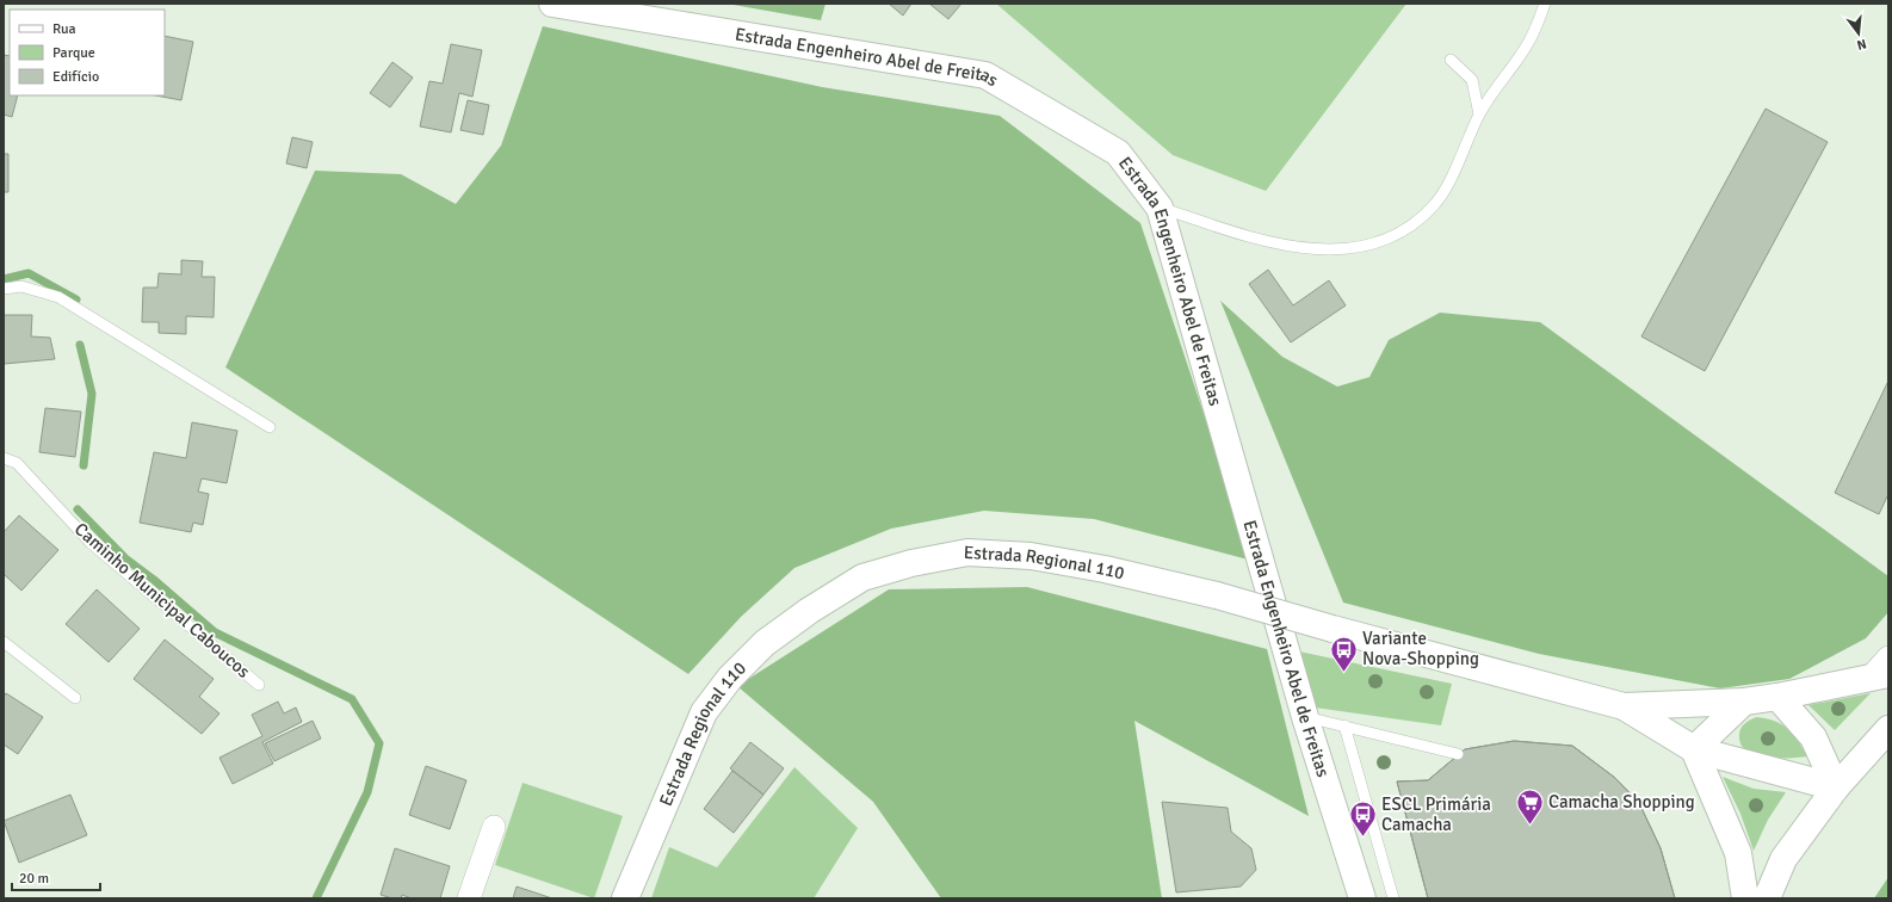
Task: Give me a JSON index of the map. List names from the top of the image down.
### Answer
{
  "streets": {
    "main road": ["Estrada Engenheiro Abel de Freitas", "Estrada Regional 110"],
    "lane": ["Caminho Municipal Caboucos"]
  },
  "places": {
    "bus stop": ["Variante Nova-Shopping", "ESCL Primária Camacha"],
    "supermarket": ["Camacha Shopping"]
  },
  "legend": ["Rua", "Parque", "Edifício"],
  "scale_bar": "20 m",
  "north": "bottom"
}
